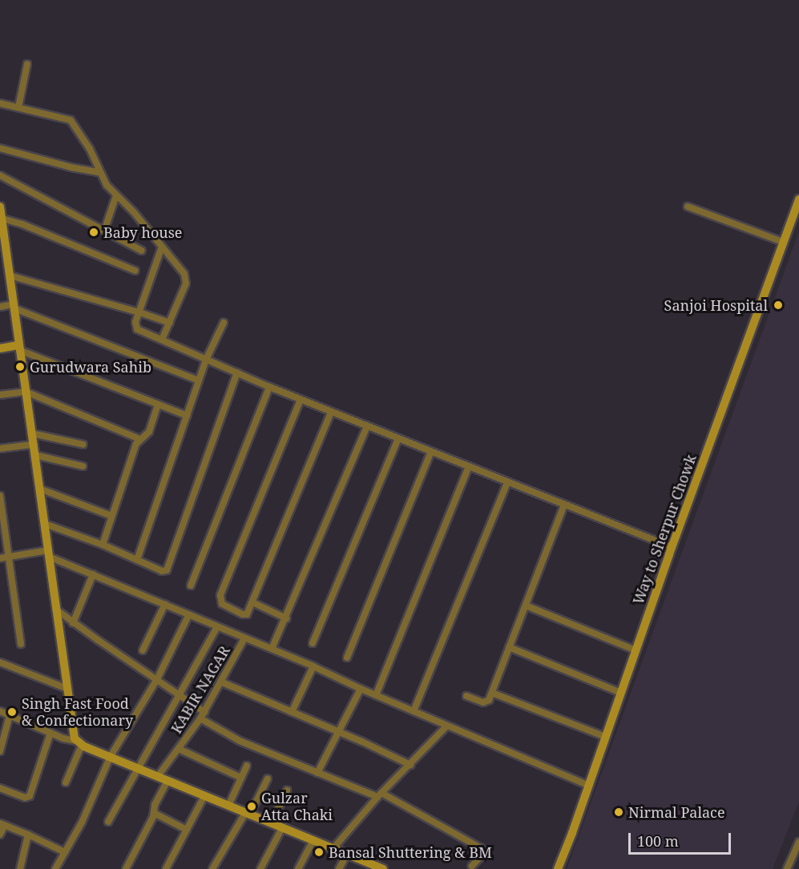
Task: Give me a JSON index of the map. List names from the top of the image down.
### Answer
{
  "streets": {
    "street": ["Way to Sherpur Chowk", "KABIR NAGAR"]
  },
  "places": [
    "Baby house",
    "Sanjoi Hospital",
    "Gurudwara Sahib",
    "Singh Fast Food & Confectionary",
    "Gulzar Atta Chaki",
    "Nirmal Palace",
    "Bansal Shuttering & BM"
  ],
  "scale_bar": "100 m"
}
